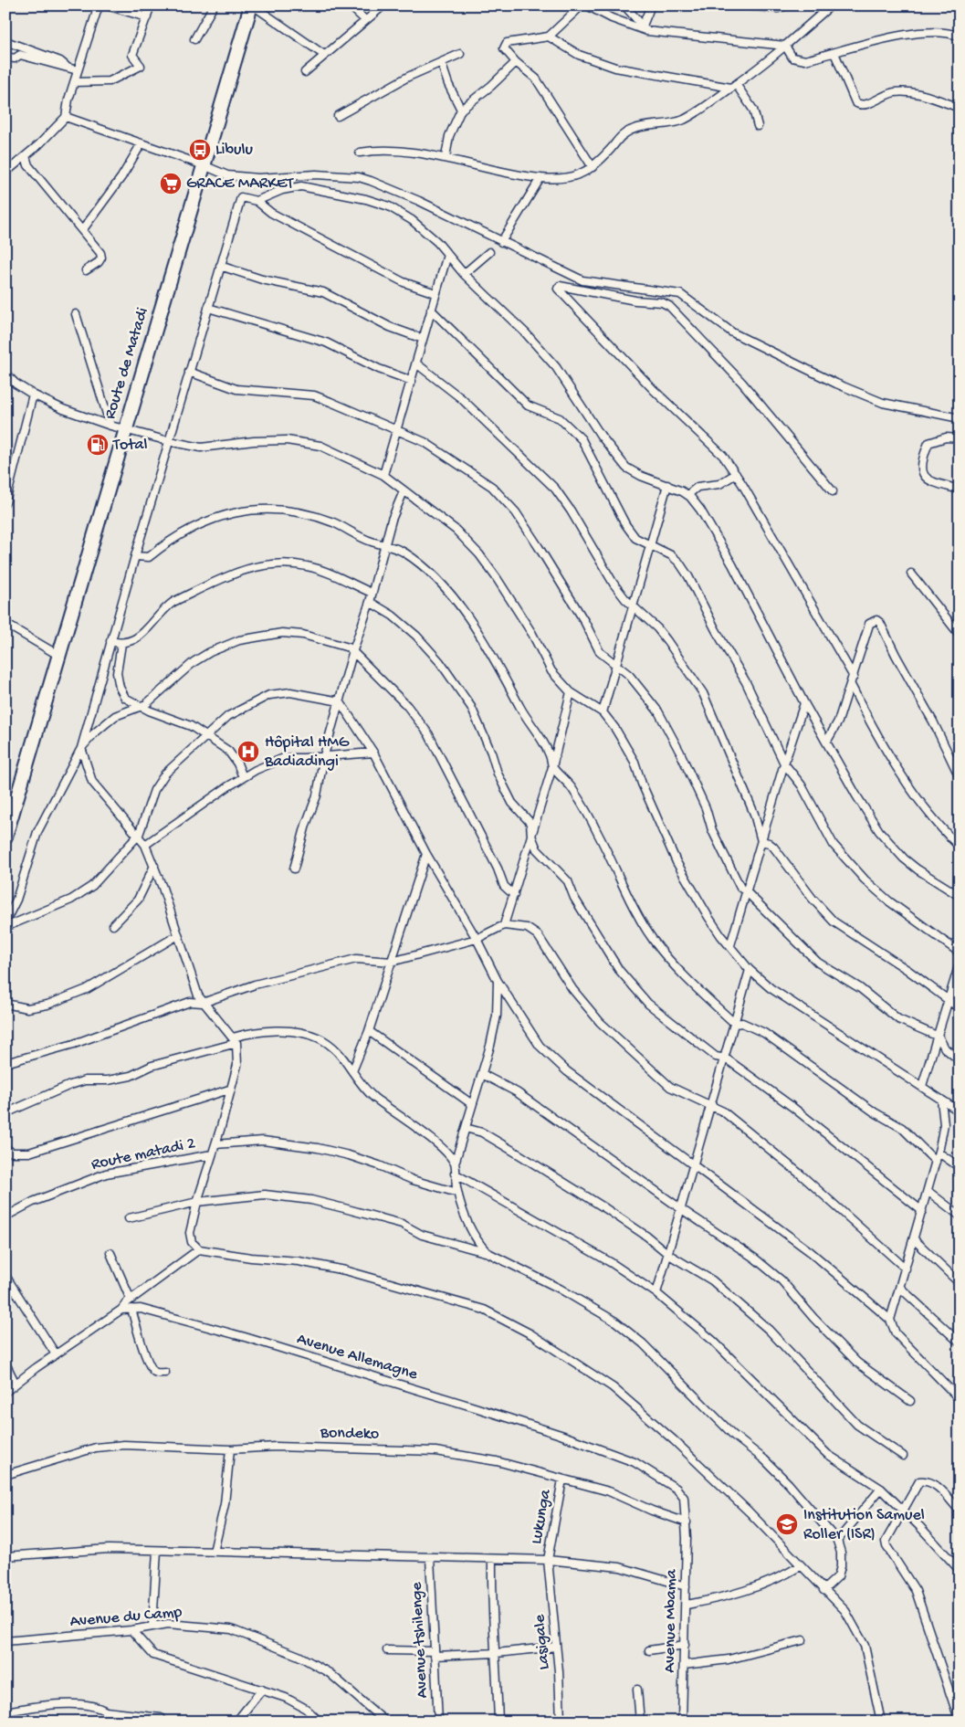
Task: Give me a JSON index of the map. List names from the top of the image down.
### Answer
{
  "streets": {
    "highway": ["Route de Matadi"],
    "street": [
      "Route matadi 2",
      "Avenue Allemagne",
      "Bondeko",
      "Lukunga",
      "Avenue du Camp",
      "Avenue Mbama",
      "Avenue tshilenge",
      "Lasigale"
    ]
  },
  "crossings": [
    ["Avenue Allemagne", "Bondeko"],
    ["Avenue Allemagne", "Avenue Mbama"],
    ["Bondeko", "Lukunga"],
    ["Bondeko", "Avenue Mbama"],
    ["Lukunga", "Lasigale"]
  ],
  "places": {
    "bus stop": ["Libulu"],
    "supermarket": ["GRACE MARKET"],
    "fuel station": ["Total"],
    "hospital": ["Hôpital HMG Badiadingi"],
    "school or university": ["Institution Samuel Roller (ISR)"]
  }
}
